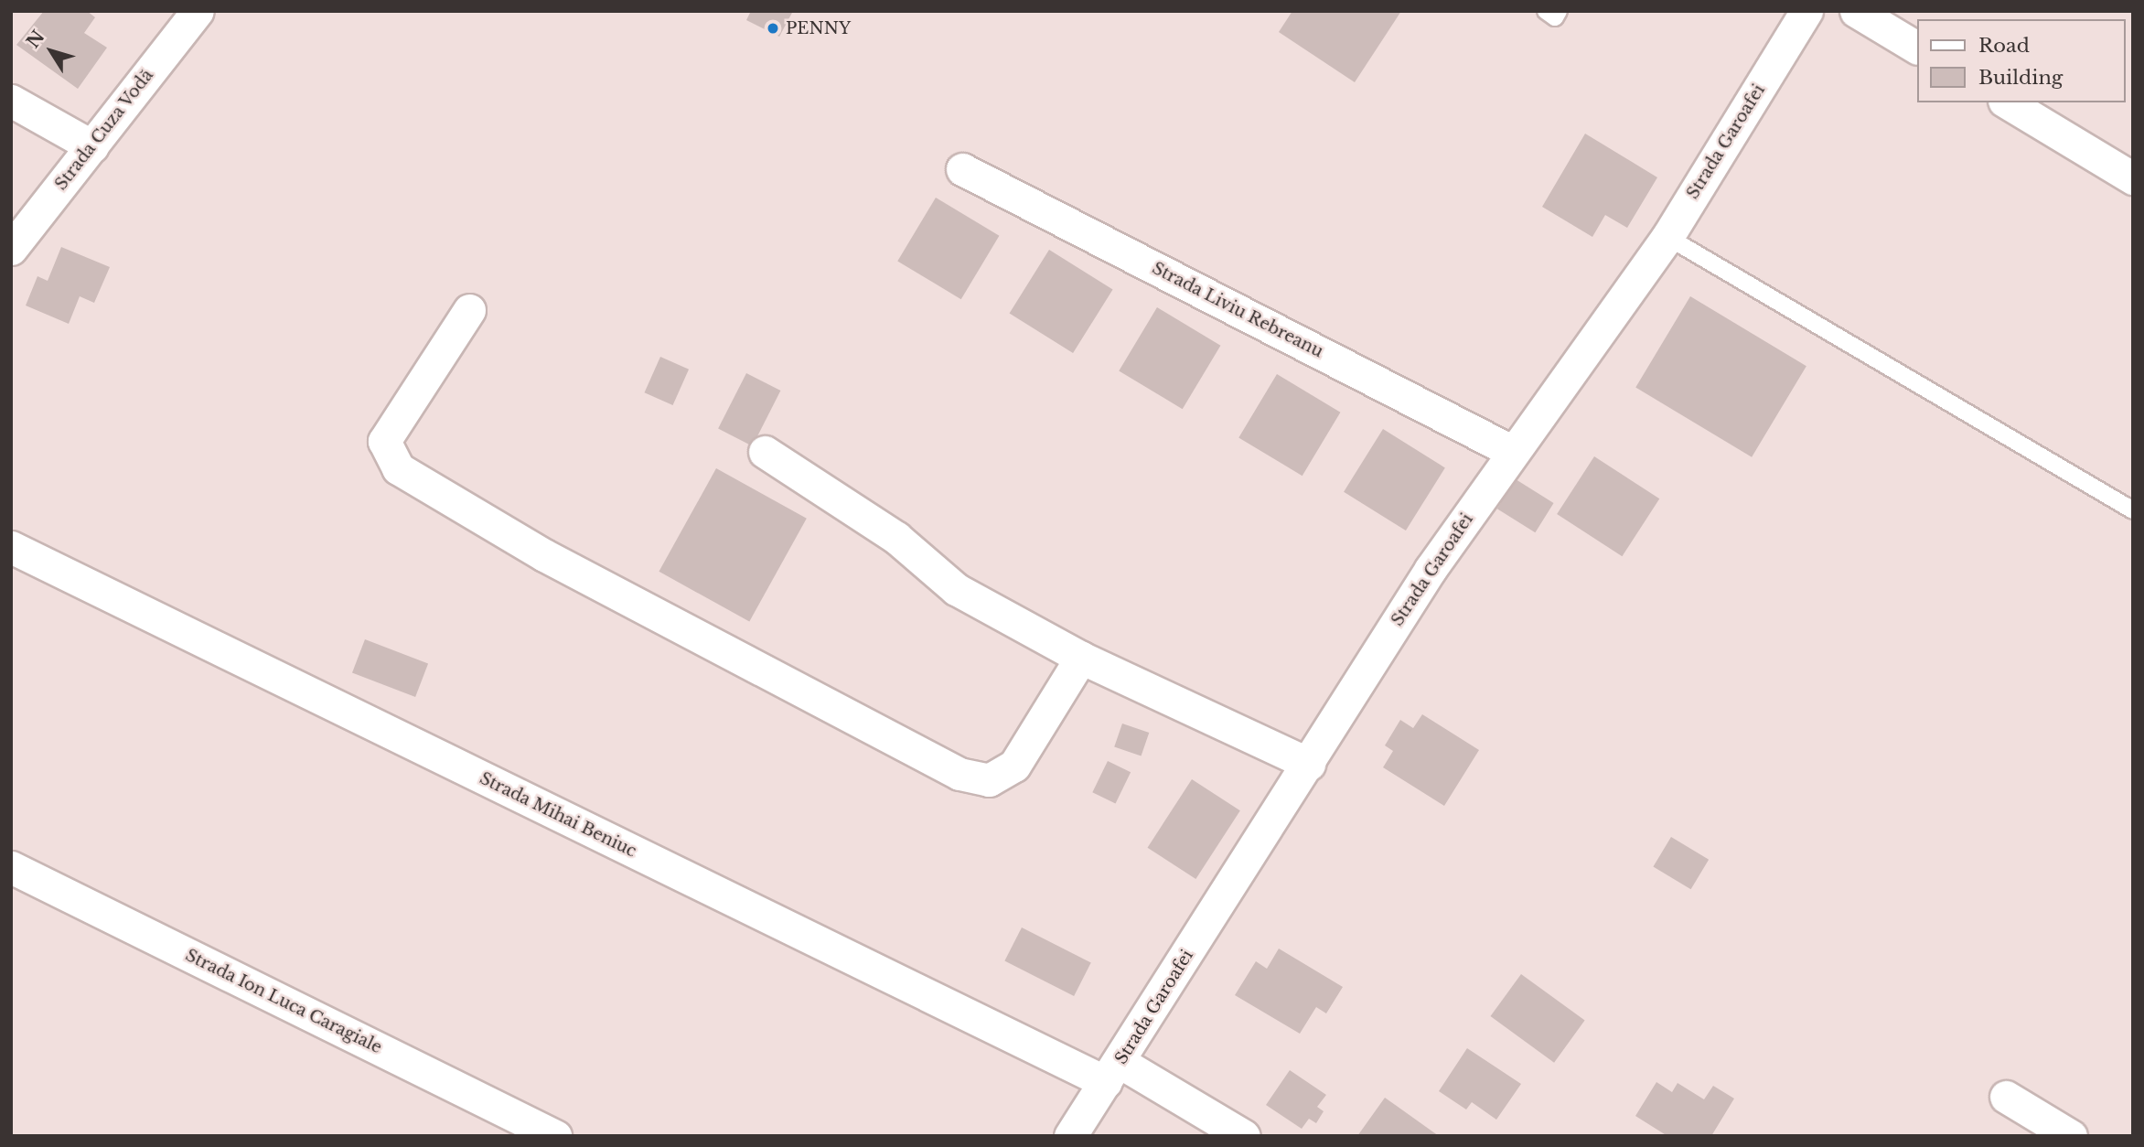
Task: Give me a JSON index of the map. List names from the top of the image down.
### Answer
{
  "streets": {
    "street": [
      "Strada Cuza Vodă",
      "Strada Garoafei",
      "Strada Liviu Rebreanu",
      "Strada Mihai Beniuc",
      "Strada Ion Luca Caragiale"
    ]
  },
  "crossings": [
    ["Strada Garoafei", "Strada Liviu Rebreanu"],
    ["Strada Garoafei", "Strada Mihai Beniuc"]
  ],
  "places": ["PENNY"],
  "legend": ["Road", "Building"],
  "north": "top left"
}
